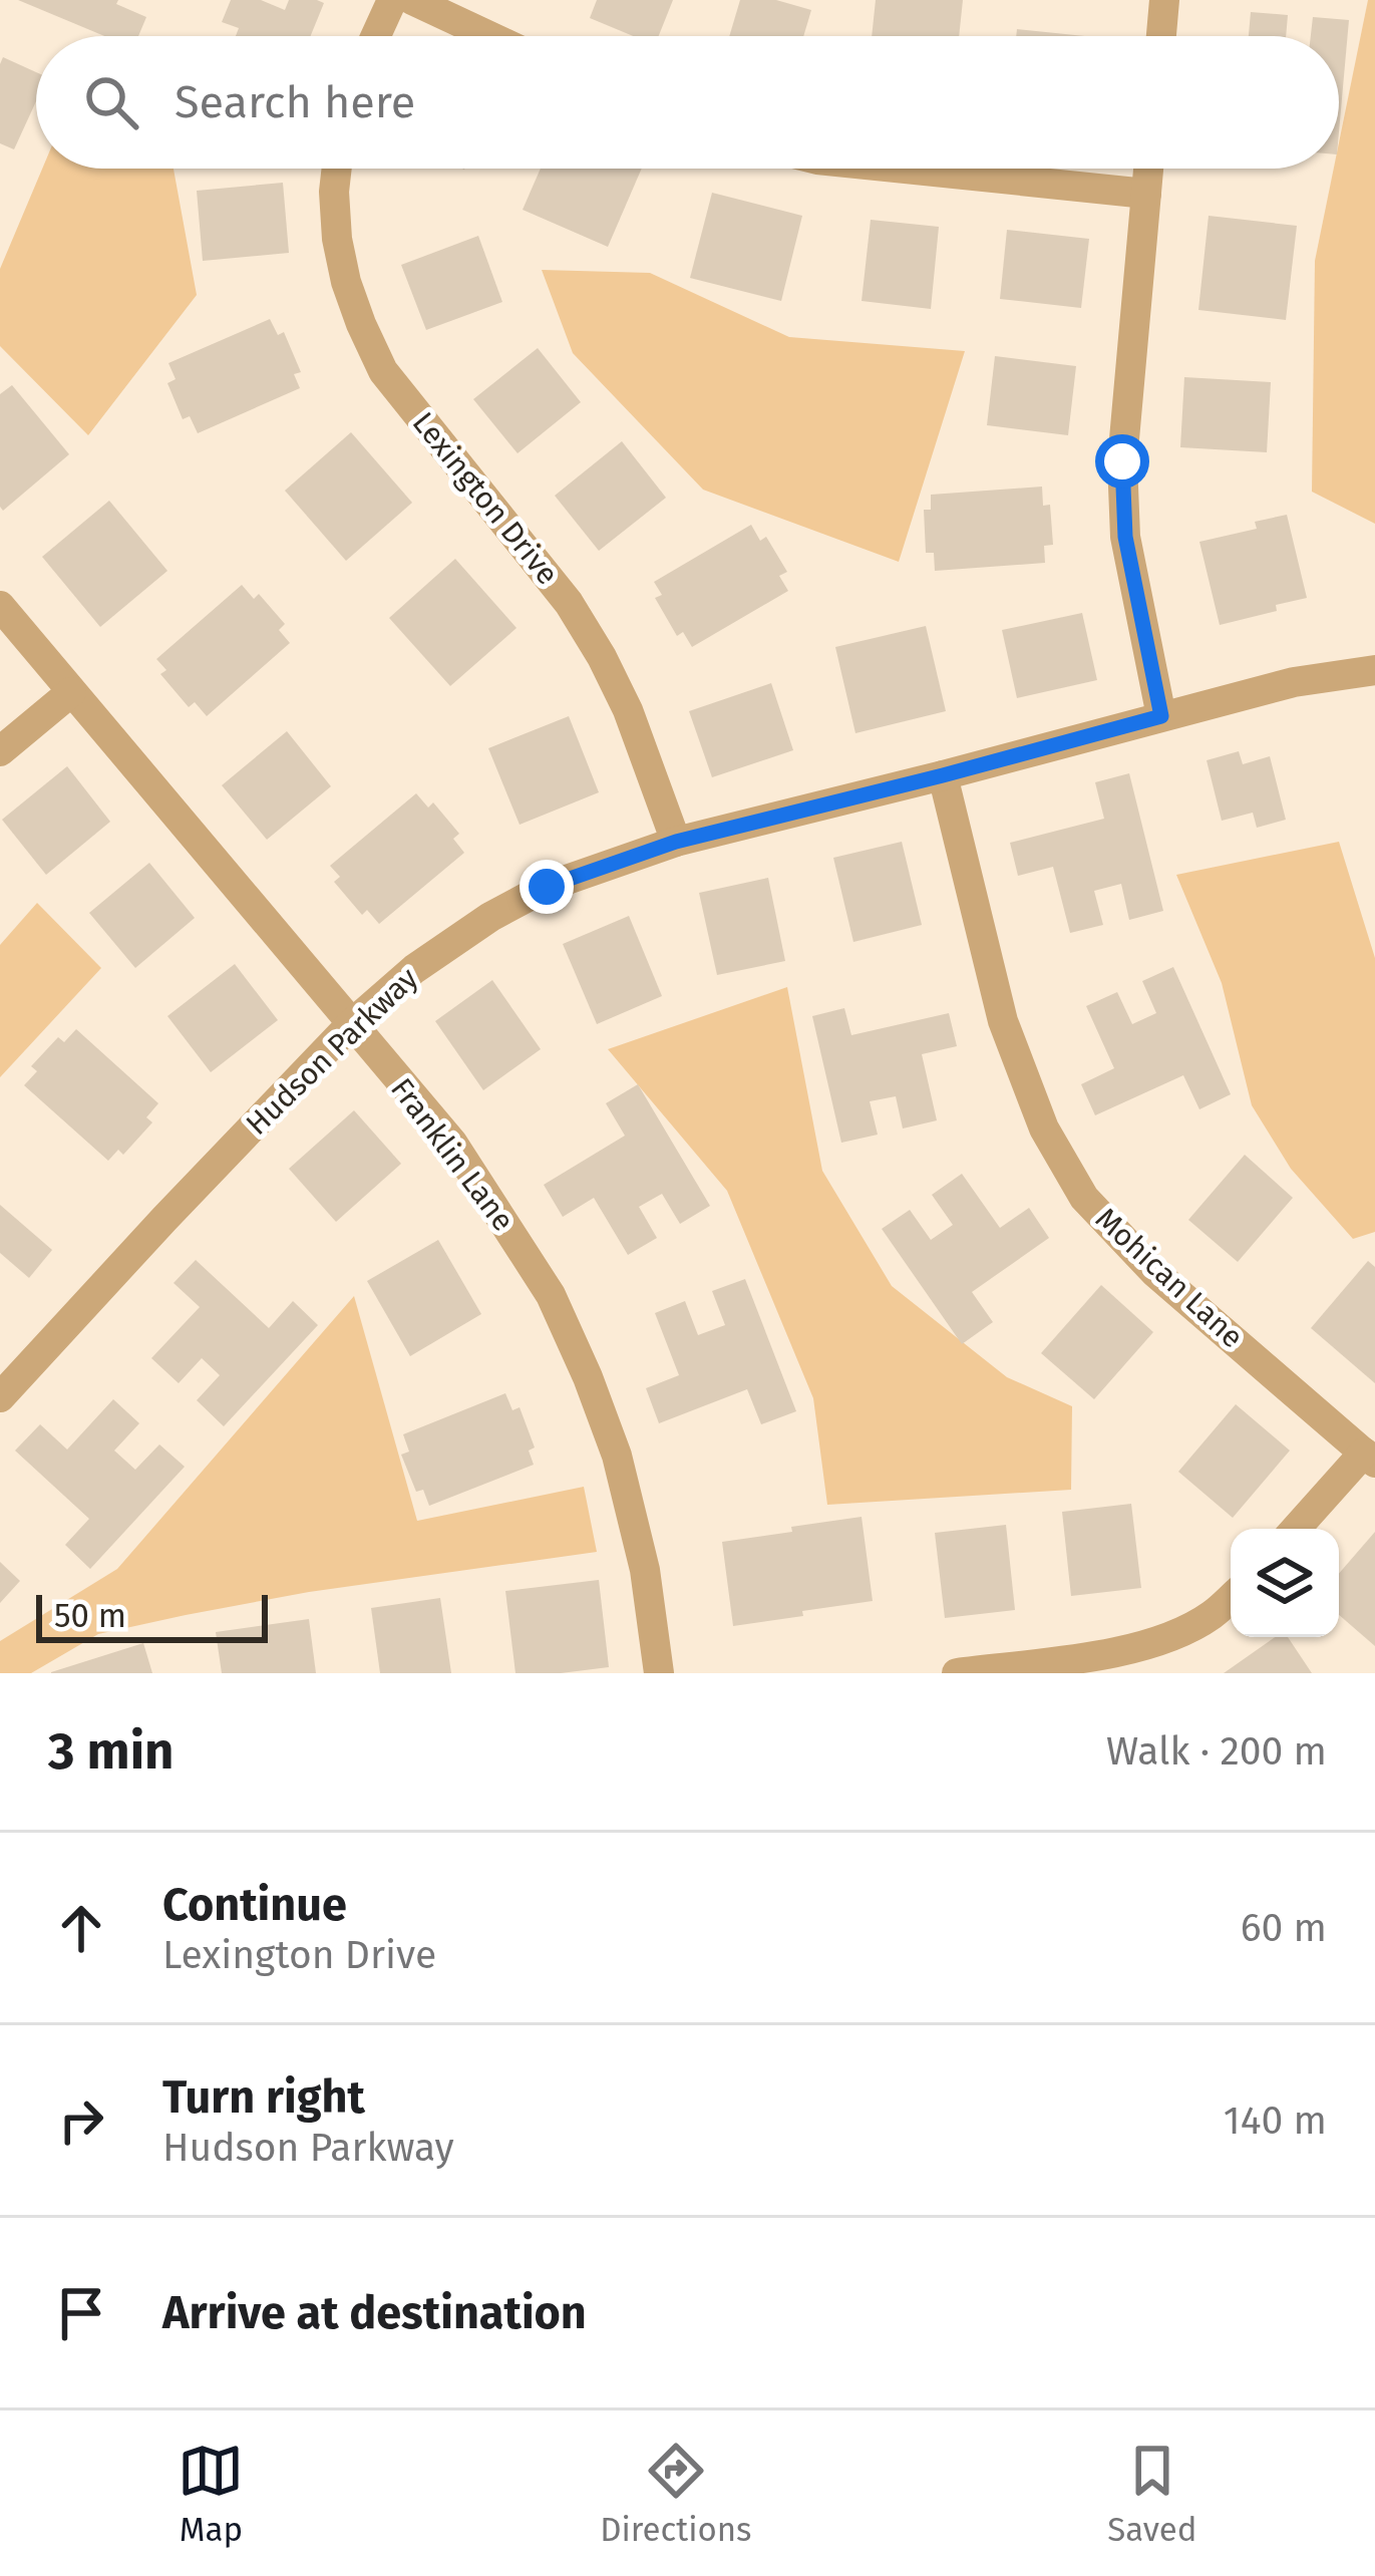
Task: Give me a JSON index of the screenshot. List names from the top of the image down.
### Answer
{
  "streets": {
    "street": [
      "Lexington Drive",
      "Hudson Parkway",
      "Franklin Lane",
      "Mohican Lane"
    ]
  },
  "crossings": [
    ["Lexington Drive", "Hudson Parkway"],
    ["Hudson Parkway", "Franklin Lane"],
    ["Hudson Parkway", "Mohican Lane"]
  ],
  "scale_bar": "50 m",
  "page": {
    "search": "Search here",
    "scale": "50 m",
    "heading": ["3 min", "Walk · 200 m"],
    "list": [
      ["Continue", "Lexington Drive", "60 m"],
      ["Turn right", "Hudson Parkway", "140 m"],
      "Arrive at destination"
    ],
    "nav": ["Map", "Directions", "Saved"]
  }
}
